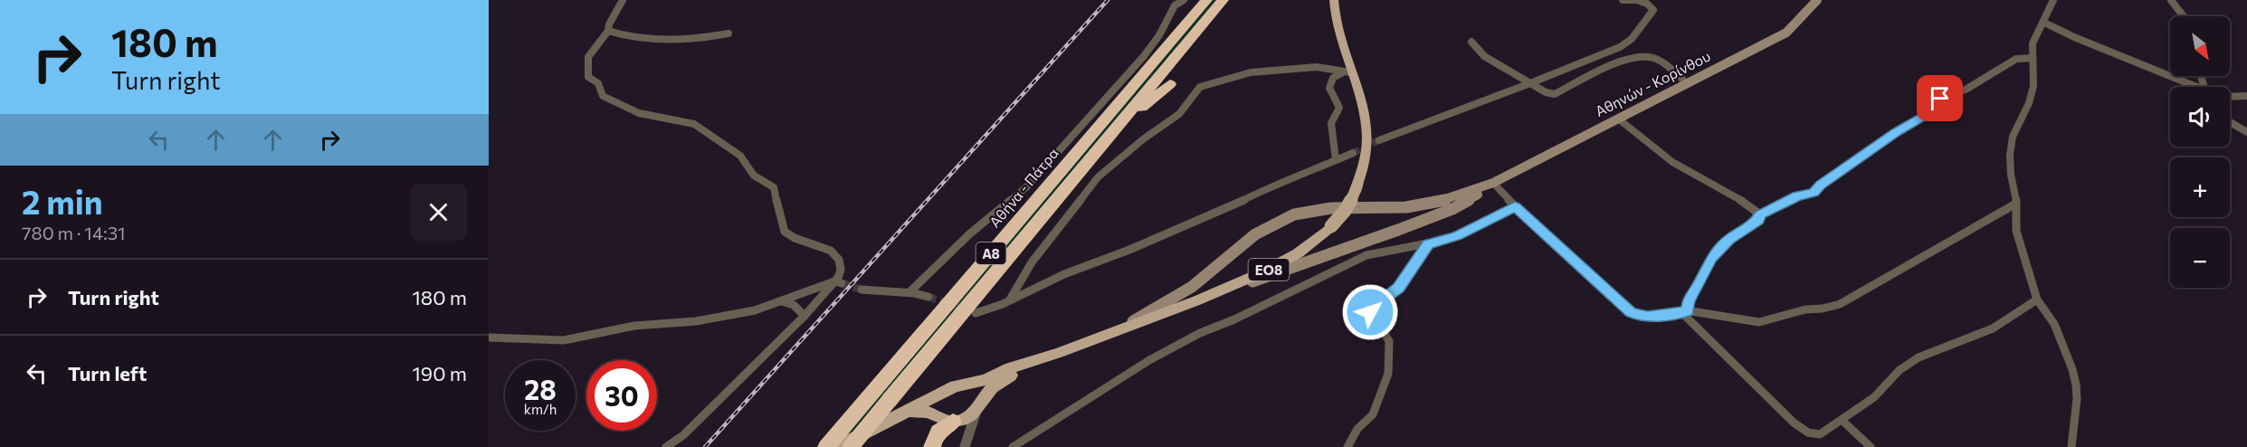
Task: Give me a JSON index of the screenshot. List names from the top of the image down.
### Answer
{
  "streets": {
    "highway": ["Αθήνα - Πάτρα", "Α8"],
    "main road": ["Αθηνών - Κορίνθου", "ΕΟ8"]
  },
  "north": "bottom right",
  "page": {
    "turn": ["180 m", "Turn right"],
    "map_buttons": ["+", "−"],
    "heading": ["2 min", "780 m · 14:31"],
    "list": [
      {
        "name": "Turn right",
        "value": "180 m"
      },
      {
        "name": "Turn left",
        "value": "190 m"
      }
    ],
    "speed": "28 km/h",
    "limit": "30"
  }
}
